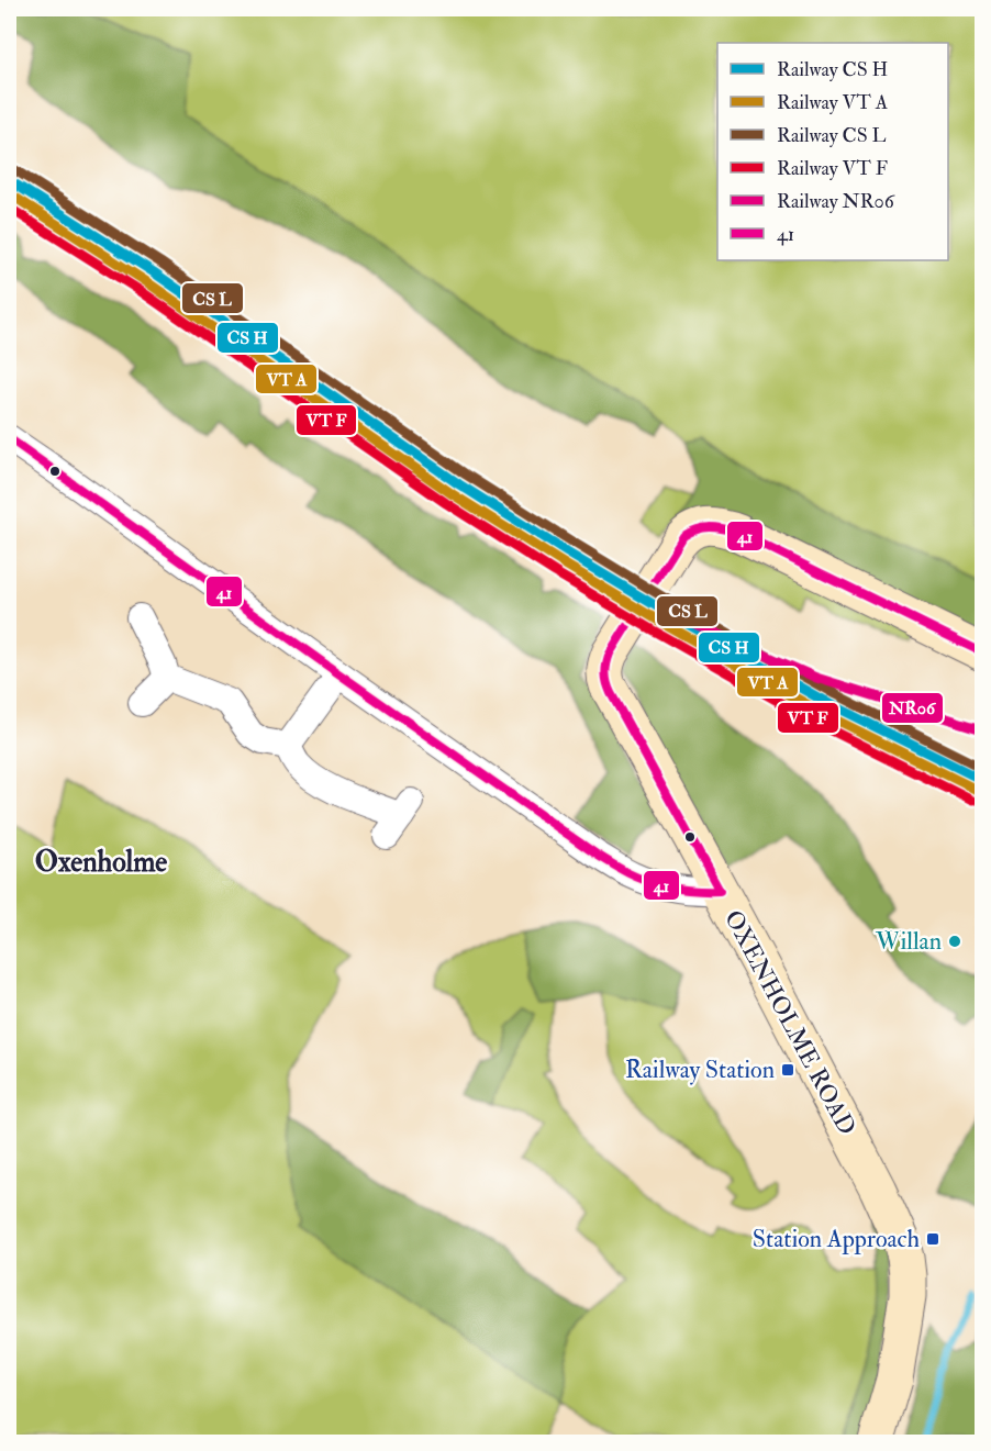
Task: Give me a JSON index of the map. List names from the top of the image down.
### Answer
{
  "streets": {
    "main road": ["OXENHOLME ROAD"]
  },
  "districts": ["Oxenholme"],
  "places": {
    "other": ["Willan"],
    "transit": ["Railway Station", "Station Approach"]
  },
  "lines": ["transit line 41", "rail line NR06"],
  "legend": [
    "Railway CS H",
    "Railway VT A",
    "Railway CS L",
    "Railway VT F",
    "Railway NR06",
    "41"
  ]
}
